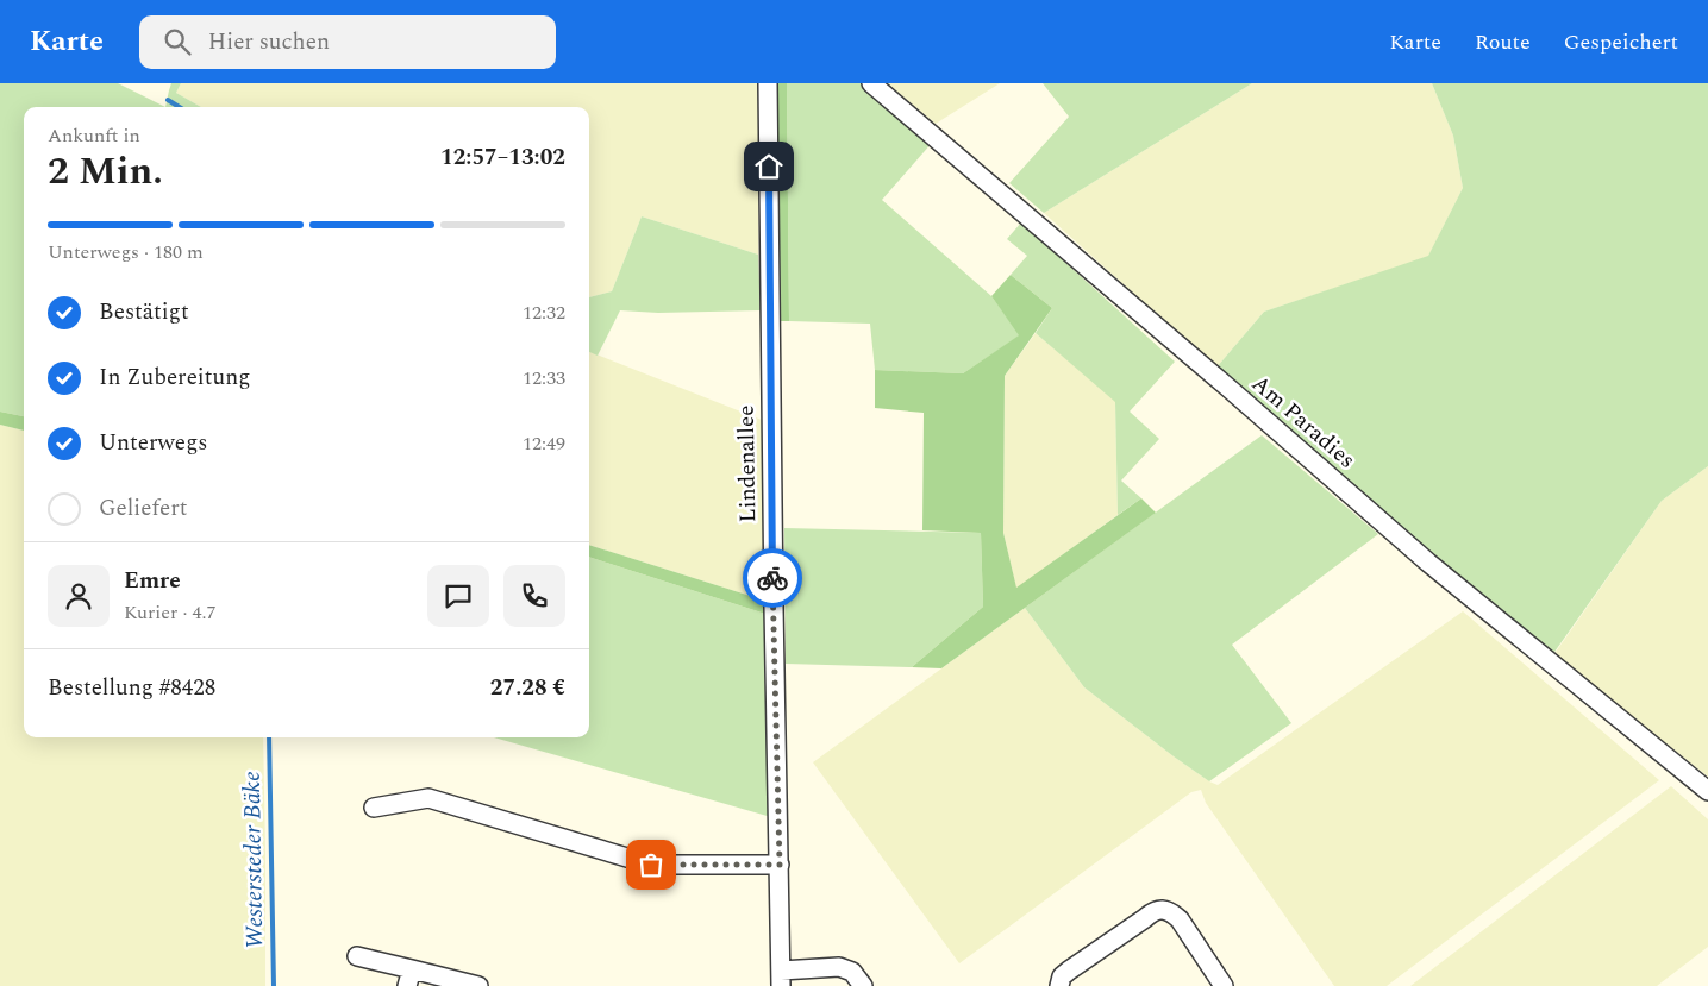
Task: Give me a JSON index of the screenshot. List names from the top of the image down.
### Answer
{
  "streets": {
    "street": ["Am Paradies", "Lindenallee"]
  },
  "water": ["Westersteder Bäke"],
  "page": {
    "header": "Karte",
    "search": "Hier suchen",
    "nav": ["Karte", "Route", "Gespeichert"],
    "heading": ["2 Min.", "Ankunft in", "12:57–13:02"],
    "panel": [
      "Emre",
      "Kurier · 4.7",
      "Bestellung #8428",
      "27.28 €"
    ],
    "bar": "Unterwegs · 180 m",
    "list": [
      ["Bestätigt", "12:32"],
      ["In Zubereitung", "12:33"],
      ["Unterwegs", "12:49"],
      "Geliefert"
    ]
  }
}
